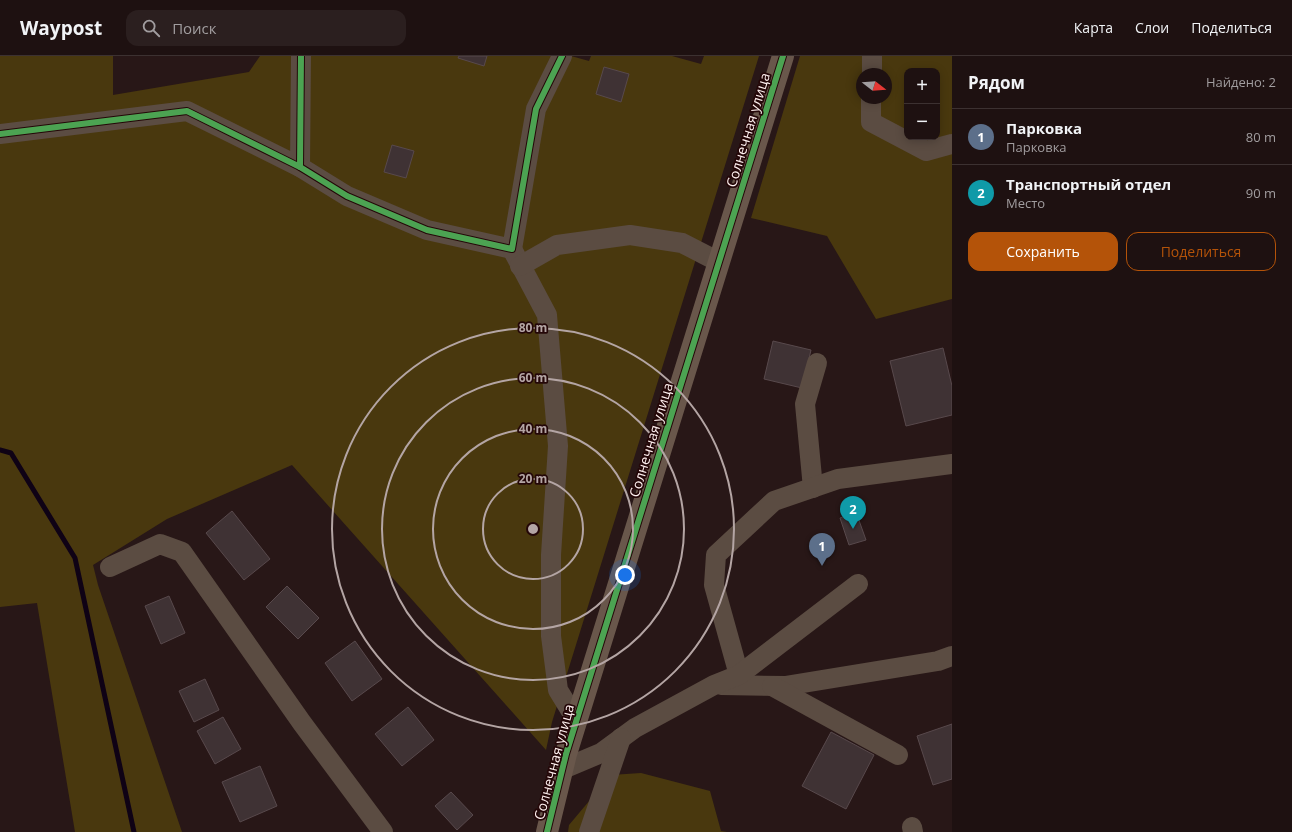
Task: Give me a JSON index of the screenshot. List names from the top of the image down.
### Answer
{
  "streets": {
    "street": ["Солнечная улица"]
  },
  "north": "right",
  "page": {
    "header": "Waypost",
    "search": "Поиск",
    "nav": ["Карта", "Слои", "Поделиться"],
    "heading": ["Рядом", "Найдено: 2"],
    "map_buttons": ["+", "−"],
    "list": [
      {
        "mark": "1",
        "name": "Парковка",
        "note": "Парковка",
        "value": "80 m"
      },
      {
        "mark": "2",
        "name": "Транспортный отдел",
        "note": "Место",
        "value": "90 m"
      }
    ],
    "buttons": ["Сохранить", "Поделиться"],
    "pins": ["2", "1"]
  },
  "rings": [
    "80 m",
    "60 m",
    "40 m",
    "20 m"
  ]
}
